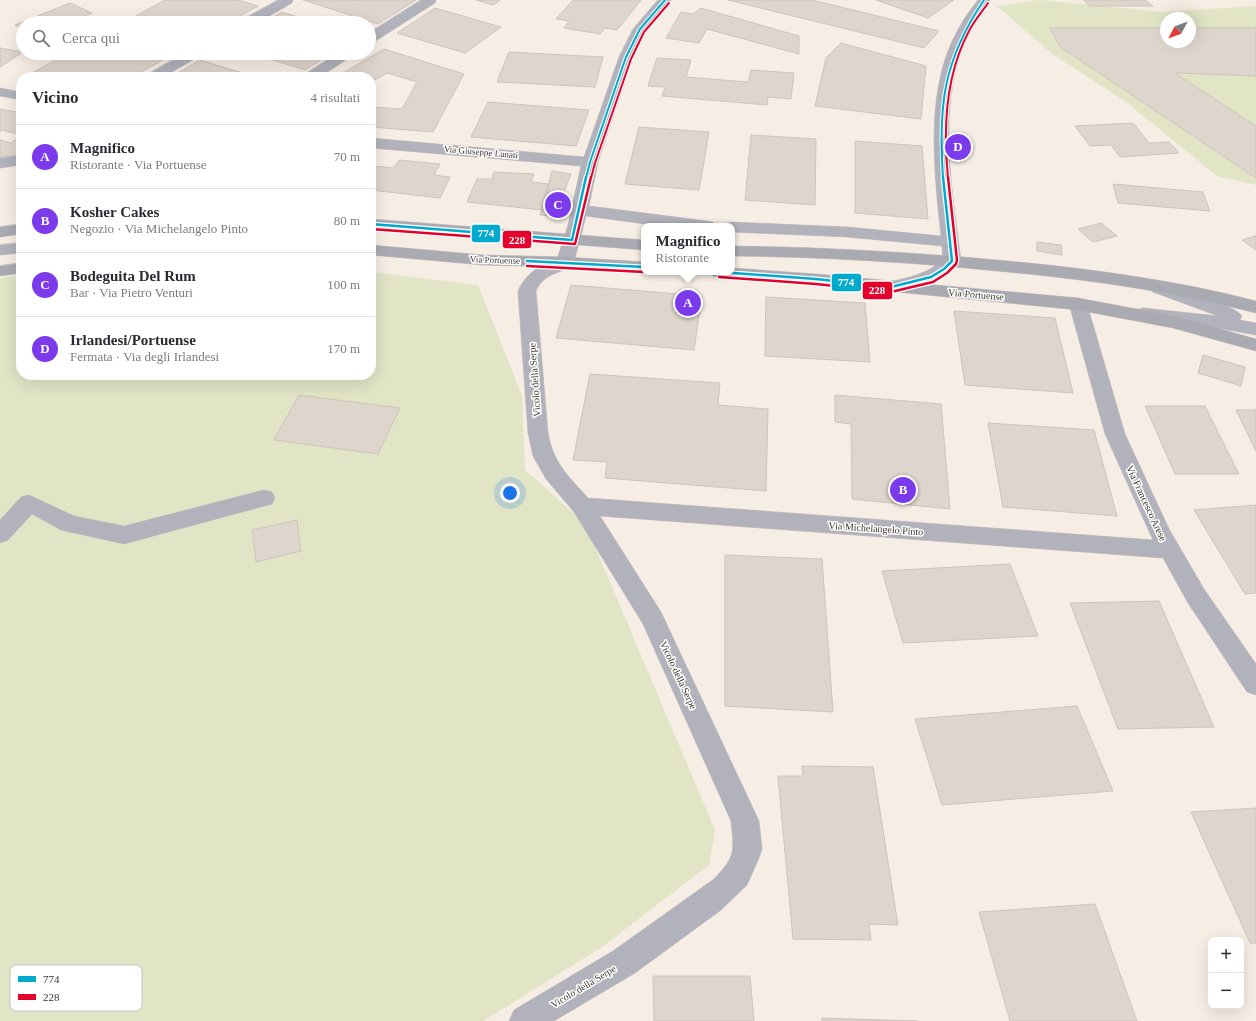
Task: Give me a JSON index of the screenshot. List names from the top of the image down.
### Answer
{
  "streets": {
    "main road": ["Via Portuense"],
    "street": [
      "Via Giuseppe Lunati",
      "Vicolo della Serpe",
      "Via Francesco Arese",
      "Via Michelangelo Pinto"
    ]
  },
  "crossings": [
    ["Via Portuense", "Vicolo della Serpe"],
    ["Via Portuense", "Via Francesco Arese"],
    ["Vicolo della Serpe", "Via Michelangelo Pinto"],
    ["Via Francesco Arese", "Via Michelangelo Pinto"]
  ],
  "lines": ["transit line 774", "transit line 228"],
  "legend": ["774", "228"],
  "north": "bottom left",
  "page": {
    "search": "Cerca qui",
    "heading": ["Vicino", "4 risultati"],
    "list": [
      {
        "mark": "A",
        "name": "Magnifico",
        "note": "Ristorante · Via Portuense",
        "value": "70 m"
      },
      {
        "mark": "B",
        "name": "Kosher Cakes",
        "note": "Negozio · Via Michelangelo Pinto",
        "value": "80 m"
      },
      {
        "mark": "C",
        "name": "Bodeguita Del Rum",
        "note": "Bar · Via Pietro Venturi",
        "value": "100 m"
      },
      {
        "mark": "D",
        "name": "Irlandesi/Portuense",
        "note": "Fermata · Via degli Irlandesi",
        "value": "170 m"
      }
    ],
    "pins": [
      "D",
      "C",
      "A",
      "B"
    ],
    "popup": ["Magnifico", "Ristorante"],
    "map_buttons": ["+", "−"]
  }
}
